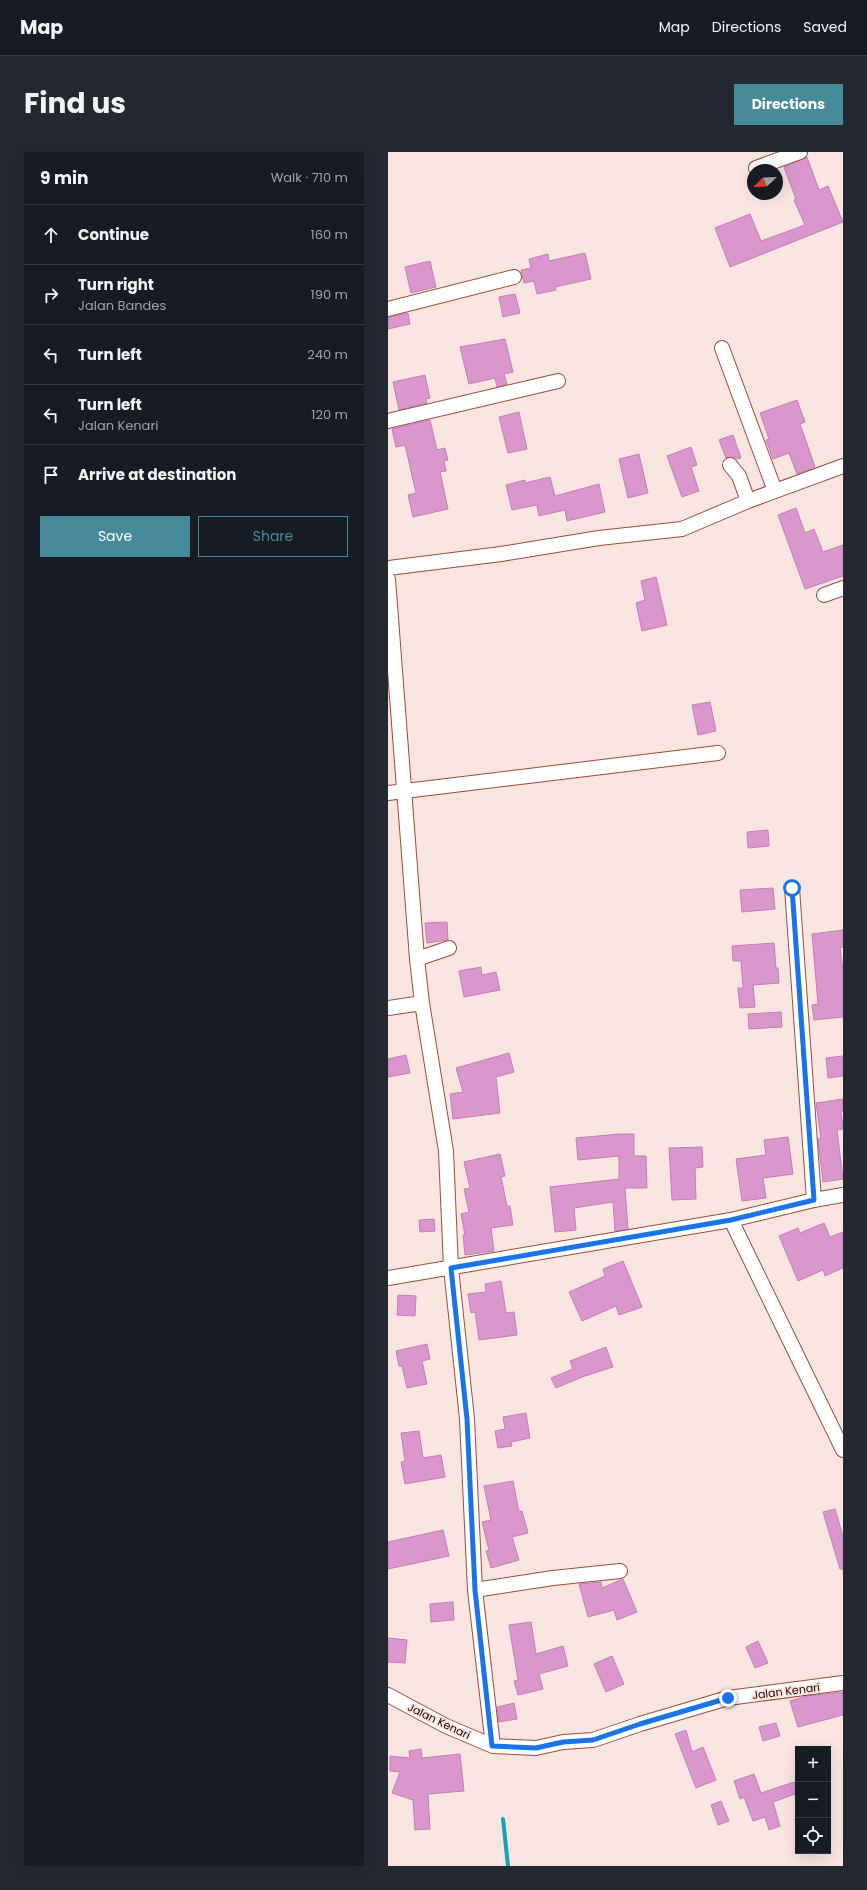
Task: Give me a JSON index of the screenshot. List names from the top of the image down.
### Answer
{
  "streets": {
    "street": ["Jalan Kenari"]
  },
  "north": "bottom left",
  "page": {
    "header": "Map",
    "nav": ["Map", "Directions", "Saved"],
    "title": "Find us",
    "buttons": [
      "Directions",
      ["Save", "Share"]
    ],
    "heading": ["9 min", "Walk · 710 m"],
    "list": [
      ["Continue", "160 m"],
      ["Turn right", "Jalan Bandes", "190 m"],
      ["Turn left", "240 m"],
      ["Turn left", "Jalan Kenari", "120 m"],
      "Arrive at destination"
    ],
    "map_buttons": ["+", "−"]
  }
}
